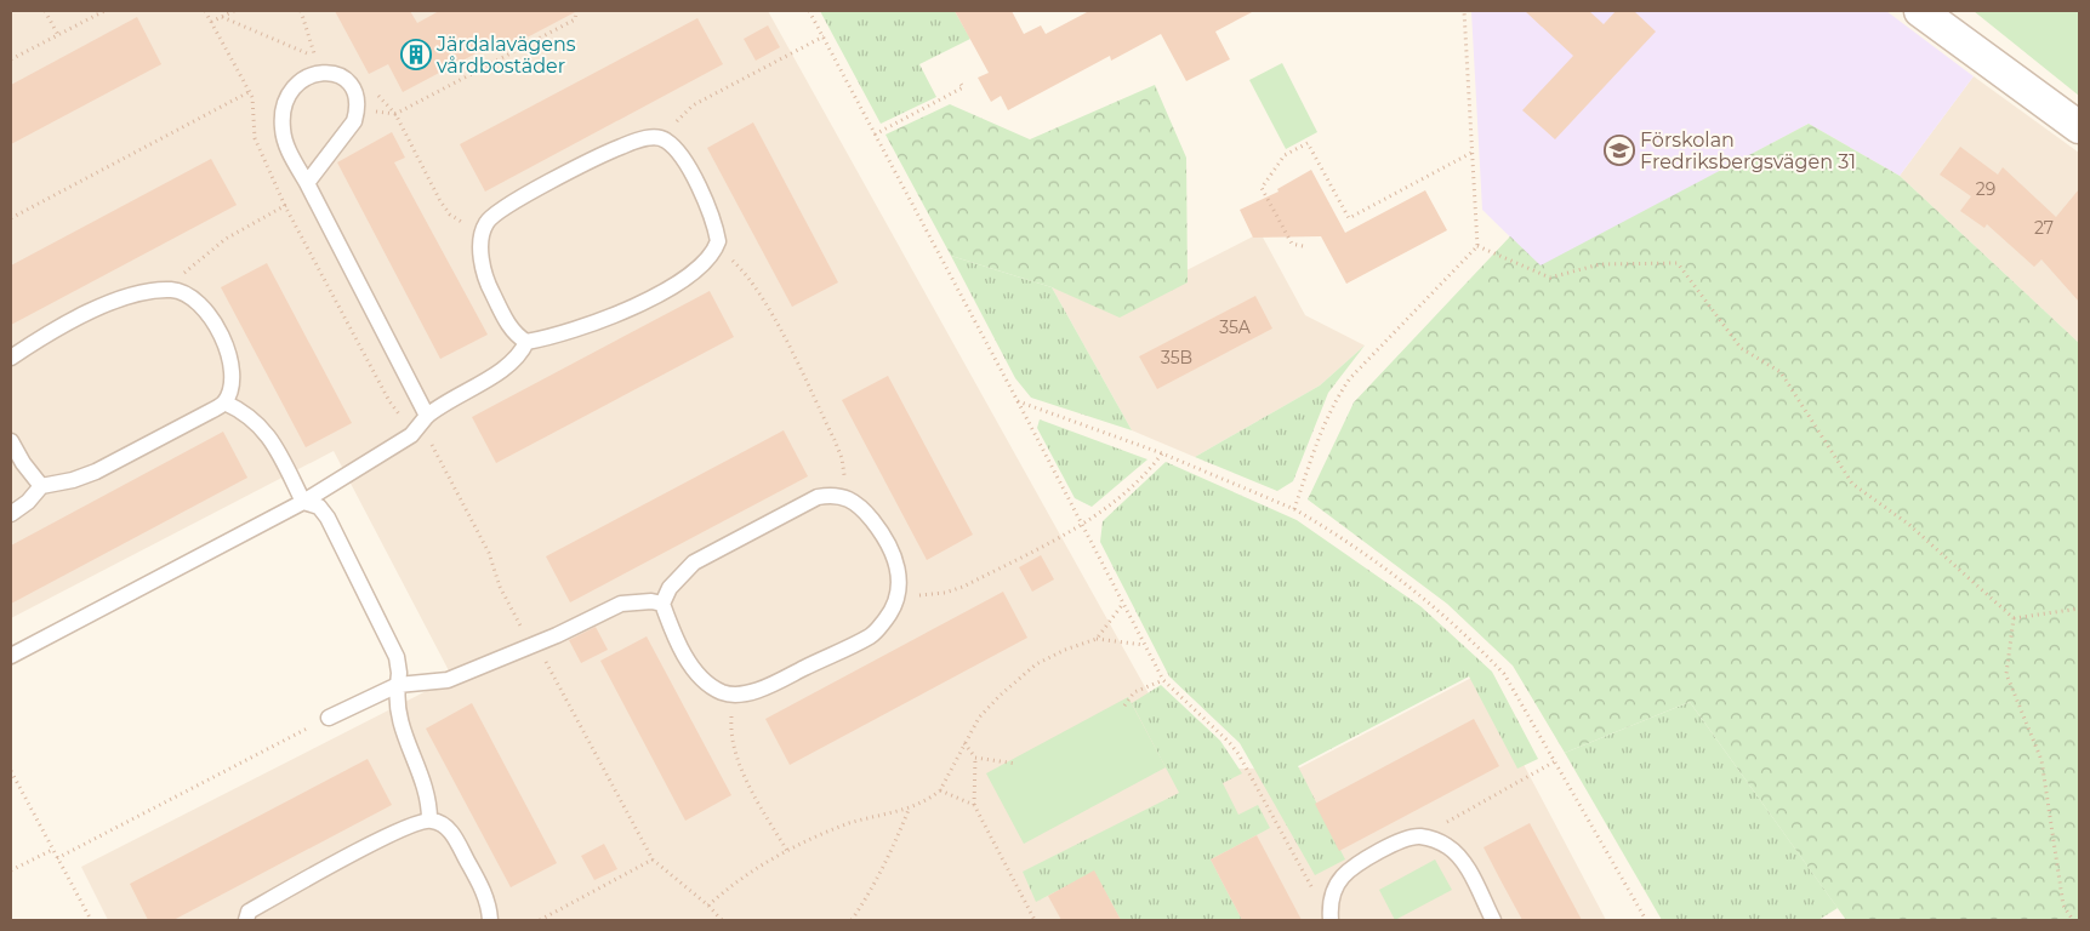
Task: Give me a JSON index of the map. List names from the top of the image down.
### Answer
{
  "places": {
    "building": ["Järdalavägens vårdbostäder"],
    "school or university": ["Förskolan Fredriksbergsvägen 31"]
  },
  "house_numbers": [
    "29",
    "27",
    "35A",
    "35B"
  ]
}
